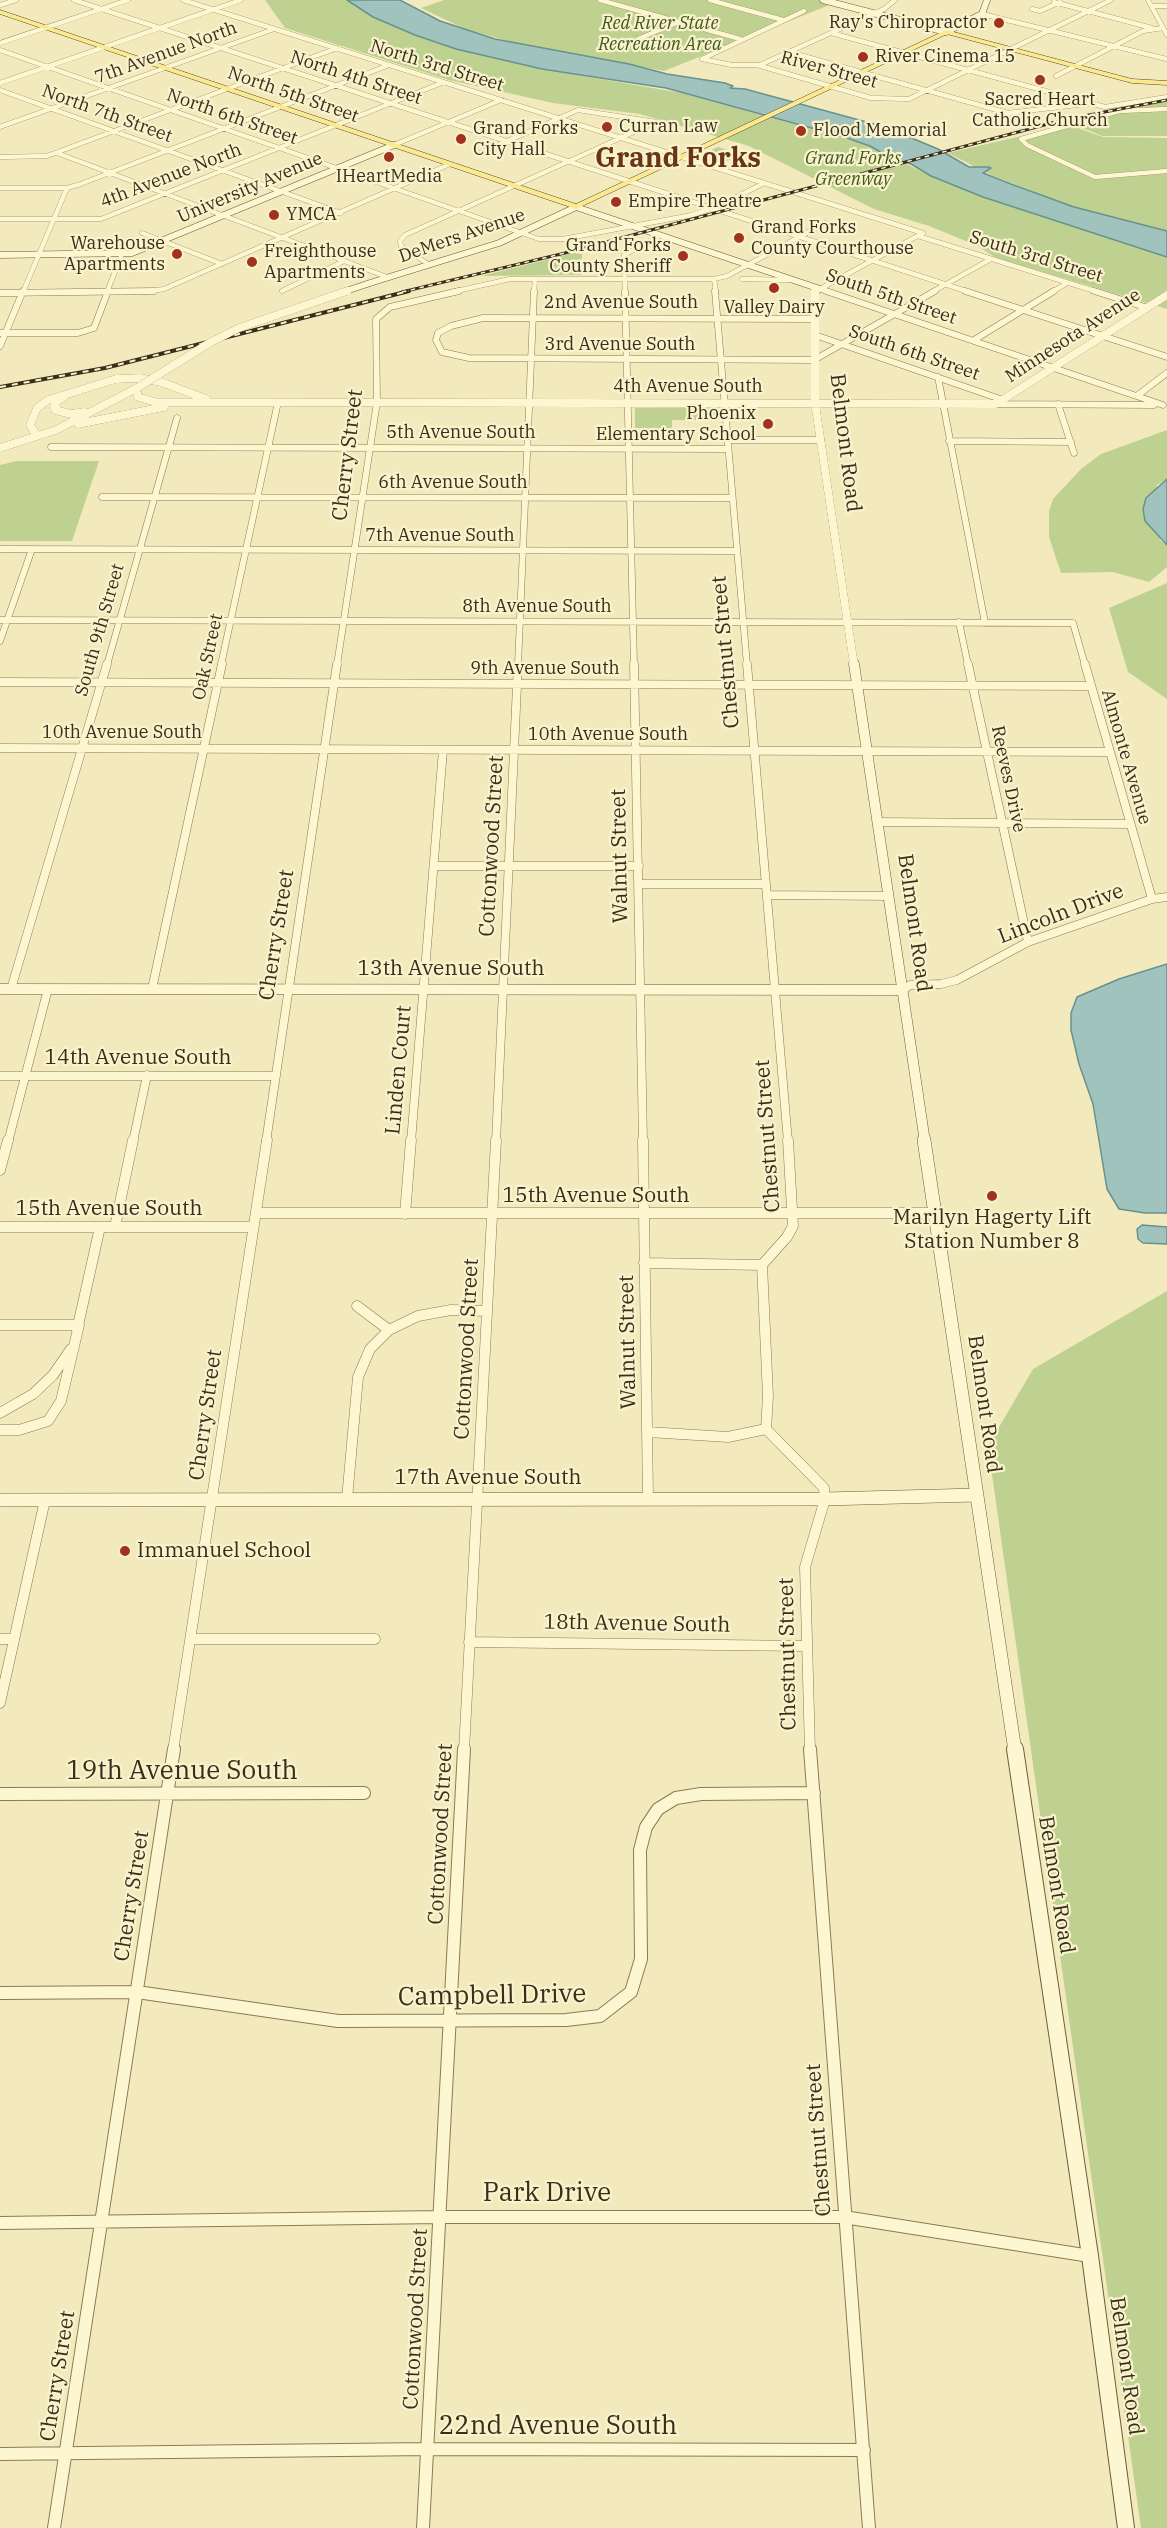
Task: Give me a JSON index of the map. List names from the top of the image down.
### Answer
{
  "streets": {
    "main road": ["North 5th Street", "DeMers Avenue"],
    "street": [
      "7th Avenue North",
      "North 3rd Street",
      "River Street",
      "North 4th Street",
      "North 7th Street",
      "North 6th Street",
      "4th Avenue North",
      "University Avenue",
      "South 3rd Street",
      "South 5th Street",
      "2nd Avenue South",
      "Minnesota Avenue",
      "3rd Avenue South",
      "South 6th Street",
      "4th Avenue South",
      "5th Avenue South",
      "Belmont Road",
      "Cherry Street",
      "6th Avenue South",
      "7th Avenue South",
      "8th Avenue South",
      "South 9th Street",
      "Chestnut Street",
      "Oak Street",
      "9th Avenue South",
      "10th Avenue South",
      "Almonte Avenue",
      "Reeves Drive",
      "Cottonwood Street",
      "Walnut Street",
      "Lincoln Drive",
      "13th Avenue South",
      "14th Avenue South",
      "Linden Court",
      "15th Avenue South",
      "17th Avenue South",
      "18th Avenue South",
      "19th Avenue South",
      "Campbell Drive",
      "Park Drive",
      "22nd Avenue South"
    ]
  },
  "crossings": [
    ["7th Avenue North", "North 3rd Street"],
    ["7th Avenue North", "North 4th Street"],
    ["7th Avenue North", "North 5th Street"],
    ["7th Avenue North", "North 7th Street"],
    ["7th Avenue North", "North 6th Street"],
    ["North 3rd Street", "4th Avenue North"],
    ["North 3rd Street", "University Avenue"],
    ["North 3rd Street", "DeMers Avenue"],
    ["North 3rd Street", "South 3rd Street"],
    ["River Street", "DeMers Avenue"],
    ["North 4th Street", "North 6th Street"],
    ["North 4th Street", "4th Avenue North"],
    ["North 4th Street", "University Avenue"],
    ["North 4th Street", "DeMers Avenue"],
    ["North 4th Street", "Minnesota Avenue"],
    ["North 5th Street", "4th Avenue North"],
    ["North 5th Street", "University Avenue"],
    ["North 5th Street", "DeMers Avenue"],
    ["North 5th Street", "South 5th Street"],
    ["North 7th Street", "4th Avenue North"],
    ["North 7th Street", "University Avenue"],
    ["North 6th Street", "4th Avenue North"],
    ["North 6th Street", "University Avenue"],
    ["North 6th Street", "DeMers Avenue"],
    ["North 6th Street", "South 3rd Street"],
    ["North 6th Street", "South 5th Street"],
    ["DeMers Avenue", "South 3rd Street"],
    ["DeMers Avenue", "South 5th Street"],
    ["South 3rd Street", "Minnesota Avenue"],
    ["South 5th Street", "Minnesota Avenue"],
    ["South 5th Street", "4th Avenue South"],
    ["South 5th Street", "Belmont Road"],
    ["South 5th Street", "Walnut Street"],
    ["2nd Avenue South", "3rd Avenue South"],
    ["2nd Avenue South", "Belmont Road"],
    ["2nd Avenue South", "Chestnut Street"],
    ["2nd Avenue South", "Cottonwood Street"],
    ["2nd Avenue South", "Walnut Street"],
    ["Minnesota Avenue", "South 6th Street"],
    ["Minnesota Avenue", "4th Avenue South"],
    ["3rd Avenue South", "Belmont Road"],
    ["3rd Avenue South", "Chestnut Street"],
    ["3rd Avenue South", "Cottonwood Street"],
    ["3rd Avenue South", "Walnut Street"],
    ["South 6th Street", "4th Avenue South"],
    ["South 6th Street", "Belmont Road"],
    ["4th Avenue South", "Belmont Road"],
    ["4th Avenue South", "Cherry Street"],
    ["4th Avenue South", "Chestnut Street"],
    ["4th Avenue South", "Oak Street"],
    ["4th Avenue South", "Cottonwood Street"],
    ["4th Avenue South", "Walnut Street"],
    ["5th Avenue South", "Cherry Street"],
    ["5th Avenue South", "South 9th Street"],
    ["5th Avenue South", "Chestnut Street"],
    ["5th Avenue South", "Oak Street"],
    ["5th Avenue South", "Cottonwood Street"],
    ["5th Avenue South", "Walnut Street"],
    ["Belmont Road", "8th Avenue South"],
    ["Belmont Road", "9th Avenue South"],
    ["Belmont Road", "10th Avenue South"],
    ["Belmont Road", "Lincoln Drive"],
    ["Belmont Road", "13th Avenue South"],
    ["Belmont Road", "15th Avenue South"],
    ["Belmont Road", "17th Avenue South"],
    ["Belmont Road", "Park Drive"],
    ["Cherry Street", "6th Avenue South"],
    ["Cherry Street", "7th Avenue South"],
    ["Cherry Street", "8th Avenue South"],
    ["Cherry Street", "9th Avenue South"],
    ["Cherry Street", "10th Avenue South"],
    ["Cherry Street", "Cottonwood Street"],
    ["Cherry Street", "13th Avenue South"],
    ["Cherry Street", "14th Avenue South"],
    ["Cherry Street", "15th Avenue South"],
    ["Cherry Street", "17th Avenue South"],
    ["Cherry Street", "19th Avenue South"],
    ["Cherry Street", "Campbell Drive"],
    ["Cherry Street", "Park Drive"],
    ["Cherry Street", "22nd Avenue South"],
    ["6th Avenue South", "South 9th Street"],
    ["6th Avenue South", "Chestnut Street"],
    ["6th Avenue South", "Oak Street"],
    ["6th Avenue South", "Cottonwood Street"],
    ["6th Avenue South", "Walnut Street"],
    ["7th Avenue South", "South 9th Street"],
    ["7th Avenue South", "Chestnut Street"],
    ["7th Avenue South", "Oak Street"],
    ["7th Avenue South", "Cottonwood Street"],
    ["7th Avenue South", "Walnut Street"],
    ["8th Avenue South", "South 9th Street"],
    ["8th Avenue South", "Chestnut Street"],
    ["8th Avenue South", "Oak Street"],
    ["8th Avenue South", "Almonte Avenue"],
    ["8th Avenue South", "Reeves Drive"],
    ["8th Avenue South", "Cottonwood Street"],
    ["8th Avenue South", "Walnut Street"],
    ["South 9th Street", "9th Avenue South"],
    ["South 9th Street", "10th Avenue South"],
    ["South 9th Street", "13th Avenue South"],
    ["Chestnut Street", "9th Avenue South"],
    ["Chestnut Street", "10th Avenue South"],
    ["Chestnut Street", "13th Avenue South"],
    ["Chestnut Street", "15th Avenue South"],
    ["Chestnut Street", "17th Avenue South"],
    ["Chestnut Street", "18th Avenue South"],
    ["Chestnut Street", "Campbell Drive"],
    ["Chestnut Street", "Park Drive"],
    ["Chestnut Street", "22nd Avenue South"],
    ["Oak Street", "9th Avenue South"],
    ["Oak Street", "10th Avenue South"],
    ["Oak Street", "13th Avenue South"],
    ["9th Avenue South", "Almonte Avenue"],
    ["9th Avenue South", "Reeves Drive"],
    ["9th Avenue South", "Cottonwood Street"],
    ["9th Avenue South", "Walnut Street"],
    ["10th Avenue South", "Almonte Avenue"],
    ["10th Avenue South", "Reeves Drive"],
    ["10th Avenue South", "Cottonwood Street"],
    ["10th Avenue South", "Walnut Street"],
    ["10th Avenue South", "Linden Court"],
    ["Almonte Avenue", "Lincoln Drive"],
    ["Reeves Drive", "Lincoln Drive"],
    ["Cottonwood Street", "13th Avenue South"],
    ["Cottonwood Street", "15th Avenue South"],
    ["Cottonwood Street", "17th Avenue South"],
    ["Cottonwood Street", "18th Avenue South"],
    ["Cottonwood Street", "Campbell Drive"],
    ["Cottonwood Street", "Park Drive"],
    ["Cottonwood Street", "22nd Avenue South"],
    ["Walnut Street", "13th Avenue South"],
    ["Walnut Street", "15th Avenue South"],
    ["Walnut Street", "17th Avenue South"],
    ["Lincoln Drive", "13th Avenue South"],
    ["13th Avenue South", "Linden Court"],
    ["Linden Court", "15th Avenue South"]
  ],
  "districts": ["Grand Forks"],
  "parks": ["Red River State Recreation Area", "Grand Forks Greenway"],
  "places": [
    "Ray's Chiropractor",
    "River Cinema 15",
    "Sacred Heart Catholic Church",
    "Curran Law",
    "Flood Memorial",
    "Grand Forks City Hall",
    "IHeartMedia",
    "Empire Theatre",
    "YMCA",
    "Grand Forks County Courthouse",
    "Warehouse Apartments",
    "Grand Forks County Sheriff",
    "Freighthouse Apartments",
    "Valley Dairy",
    "Phoenix Elementary School",
    "Marilyn Hagerty Lift Station Number 8",
    "Immanuel School"
  ]
}
